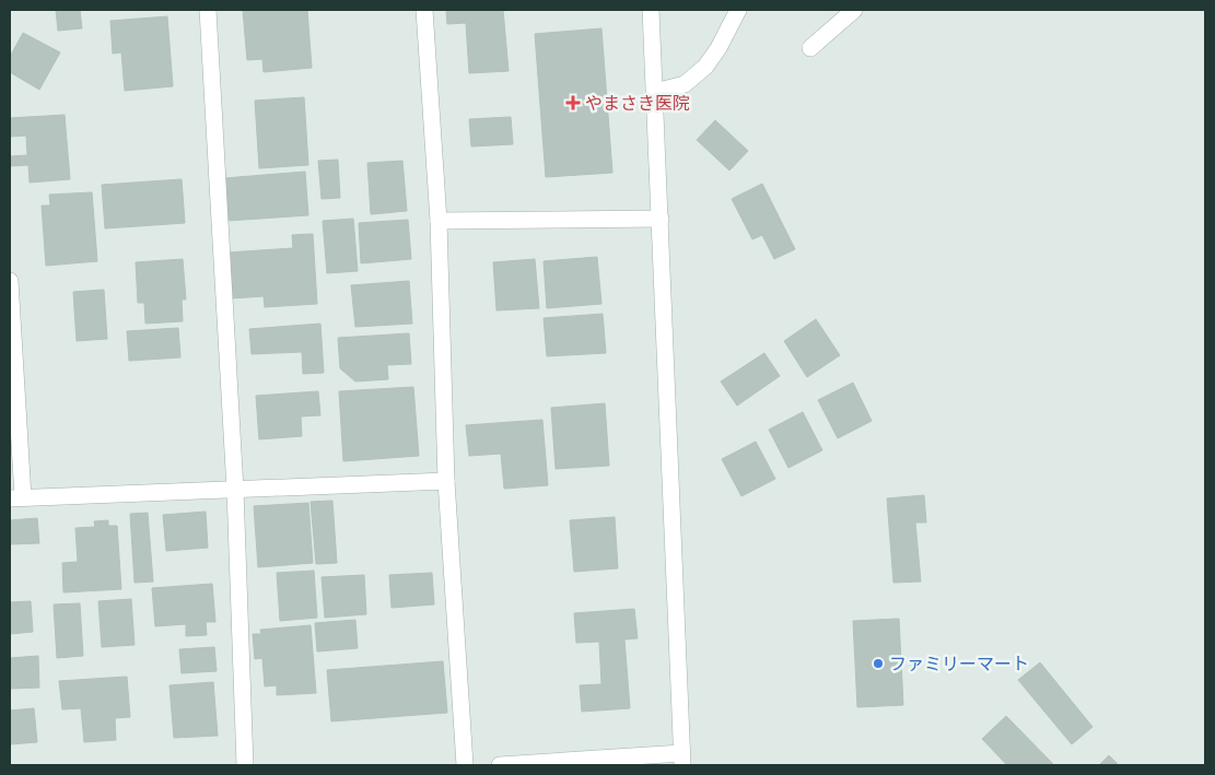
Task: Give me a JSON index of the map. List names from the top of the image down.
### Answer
{
  "places": {
    "health": ["やまさき医院"],
    "other": ["ファミリーマート"]
  }
}
